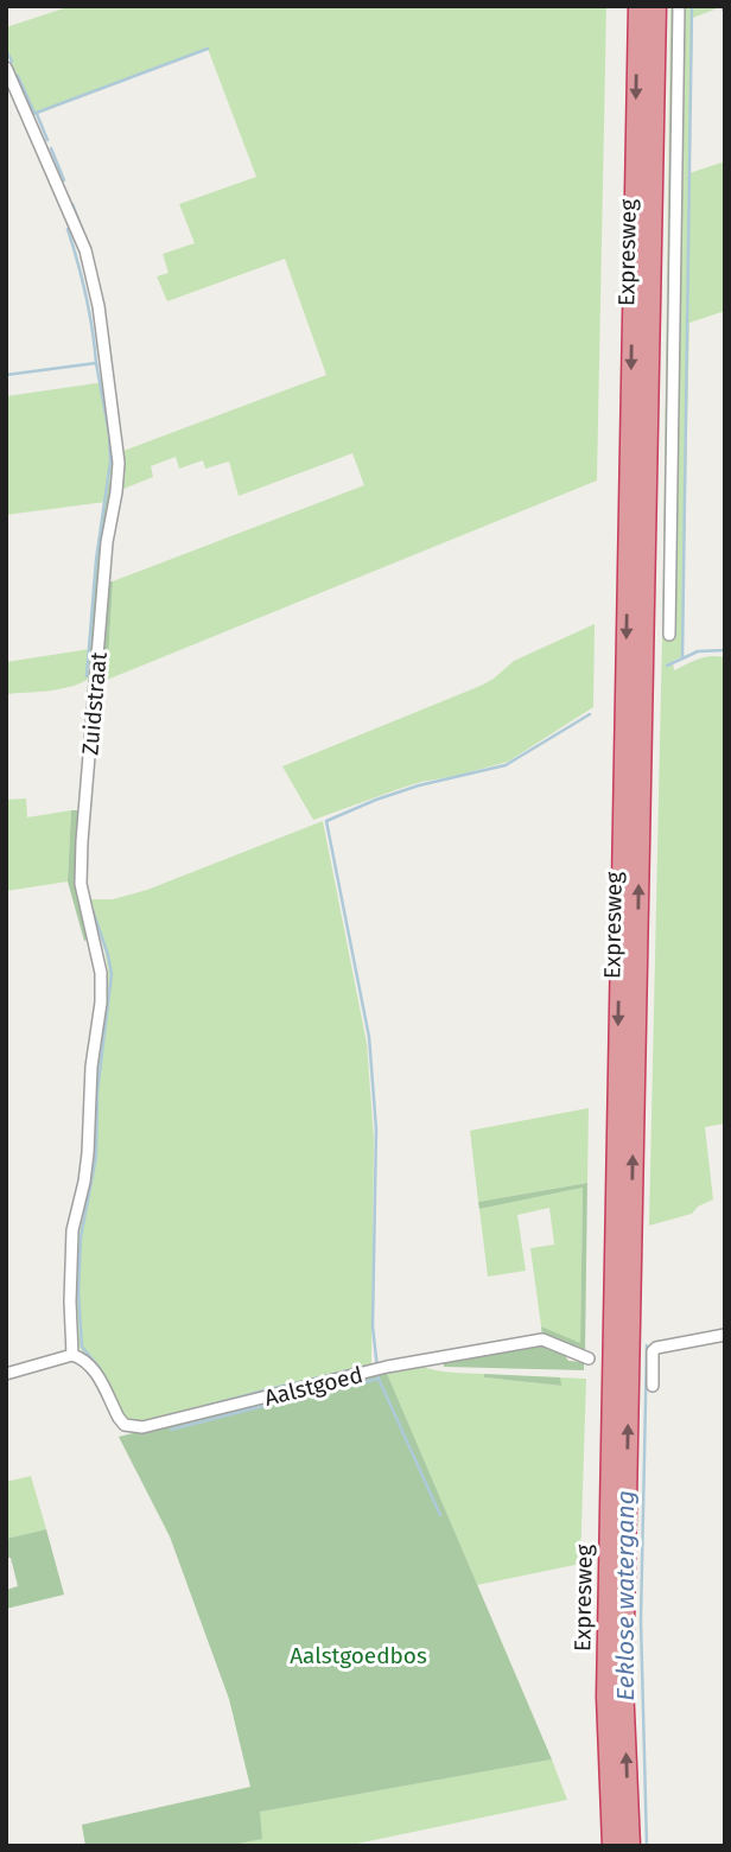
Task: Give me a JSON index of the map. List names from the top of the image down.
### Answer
{
  "streets": {
    "highway": ["Expresweg"],
    "street": ["Zuidstraat", "Aalstgoed"]
  },
  "crossings": [
    ["Zuidstraat", "Aalstgoed"]
  ],
  "water": ["Eeklose watergang"],
  "parks": ["Aalstgoedbos"]
}
